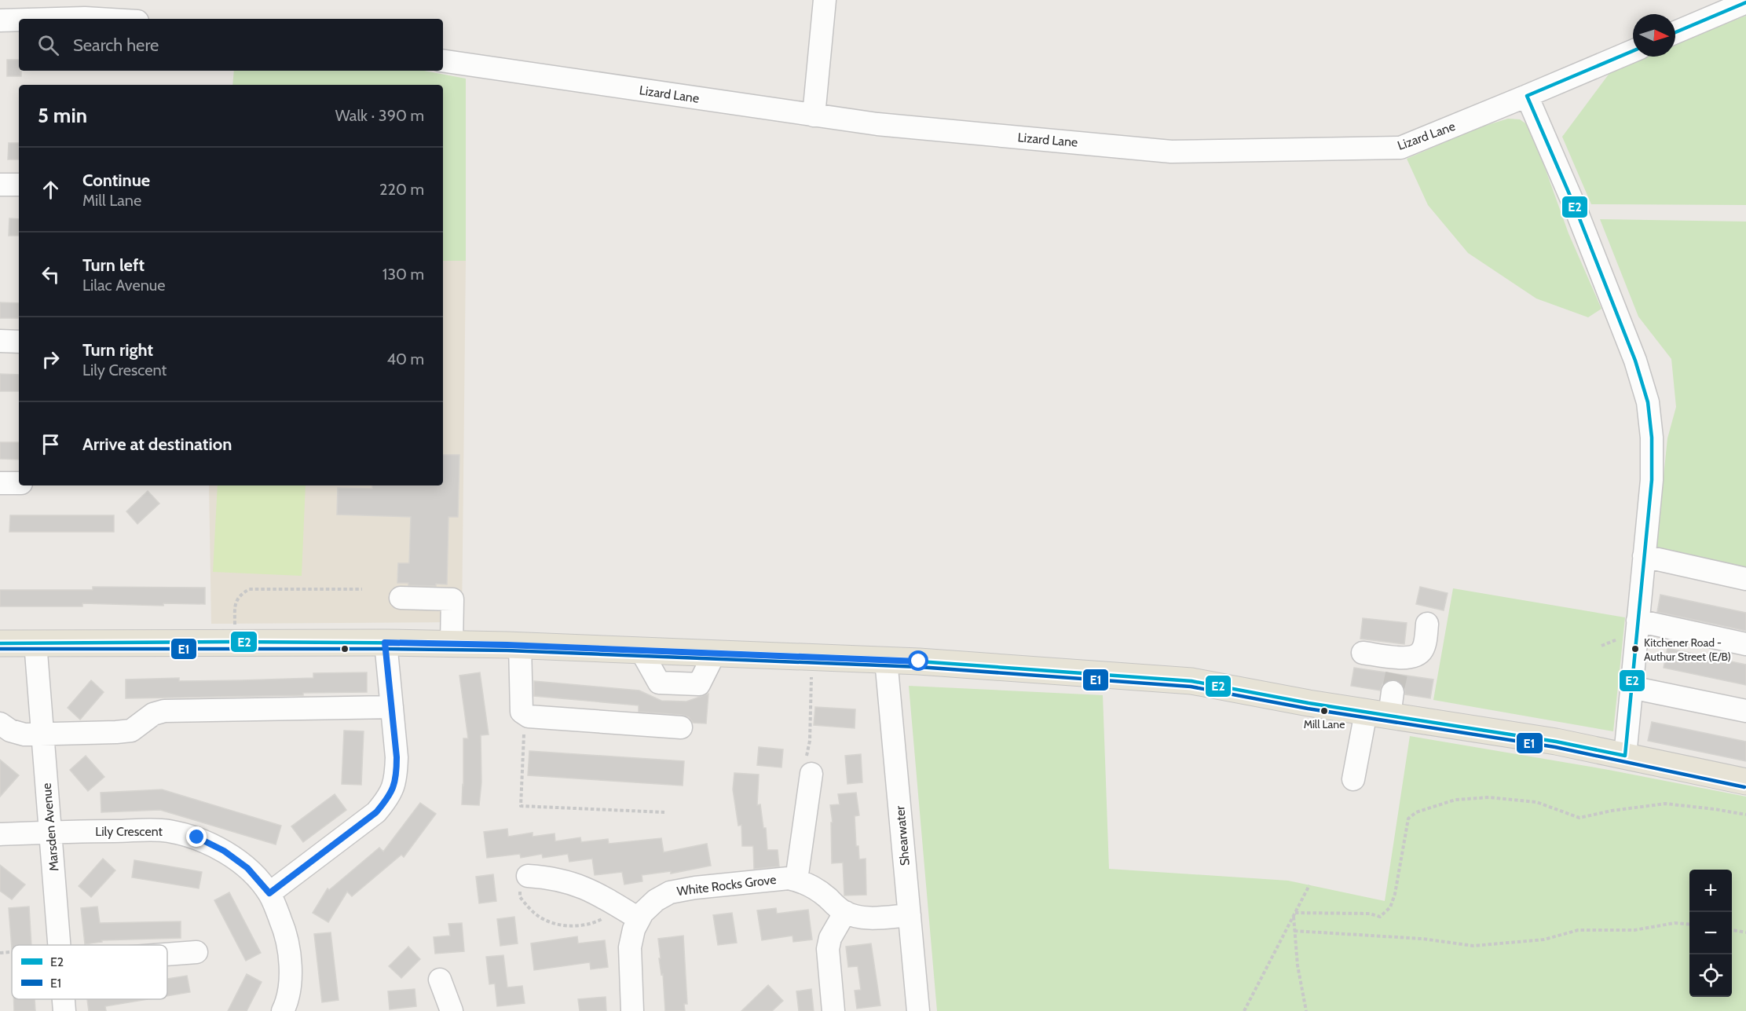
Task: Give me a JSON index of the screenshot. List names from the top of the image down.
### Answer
{
  "streets": {
    "street": [
      "Lizard Lane",
      "Marsden Avenue",
      "Lily Crescent",
      "Shearwater",
      "White Rocks Grove"
    ]
  },
  "crossings": [
    ["Marsden Avenue", "Lily Crescent"],
    ["Shearwater", "White Rocks Grove"]
  ],
  "places": ["Kitchener Road - Authur Street (E/B)", "Mill Lane"],
  "lines": ["transit line E2", "transit line E1"],
  "legend": ["E2", "E1"],
  "north": "right",
  "page": {
    "search": "Search here",
    "heading": ["5 min", "Walk · 390 m"],
    "list": [
      ["Continue", "Mill Lane", "220 m"],
      ["Turn left", "Lilac Avenue", "130 m"],
      ["Turn right", "Lily Crescent", "40 m"],
      "Arrive at destination"
    ],
    "map_buttons": ["+", "−"]
  }
}
